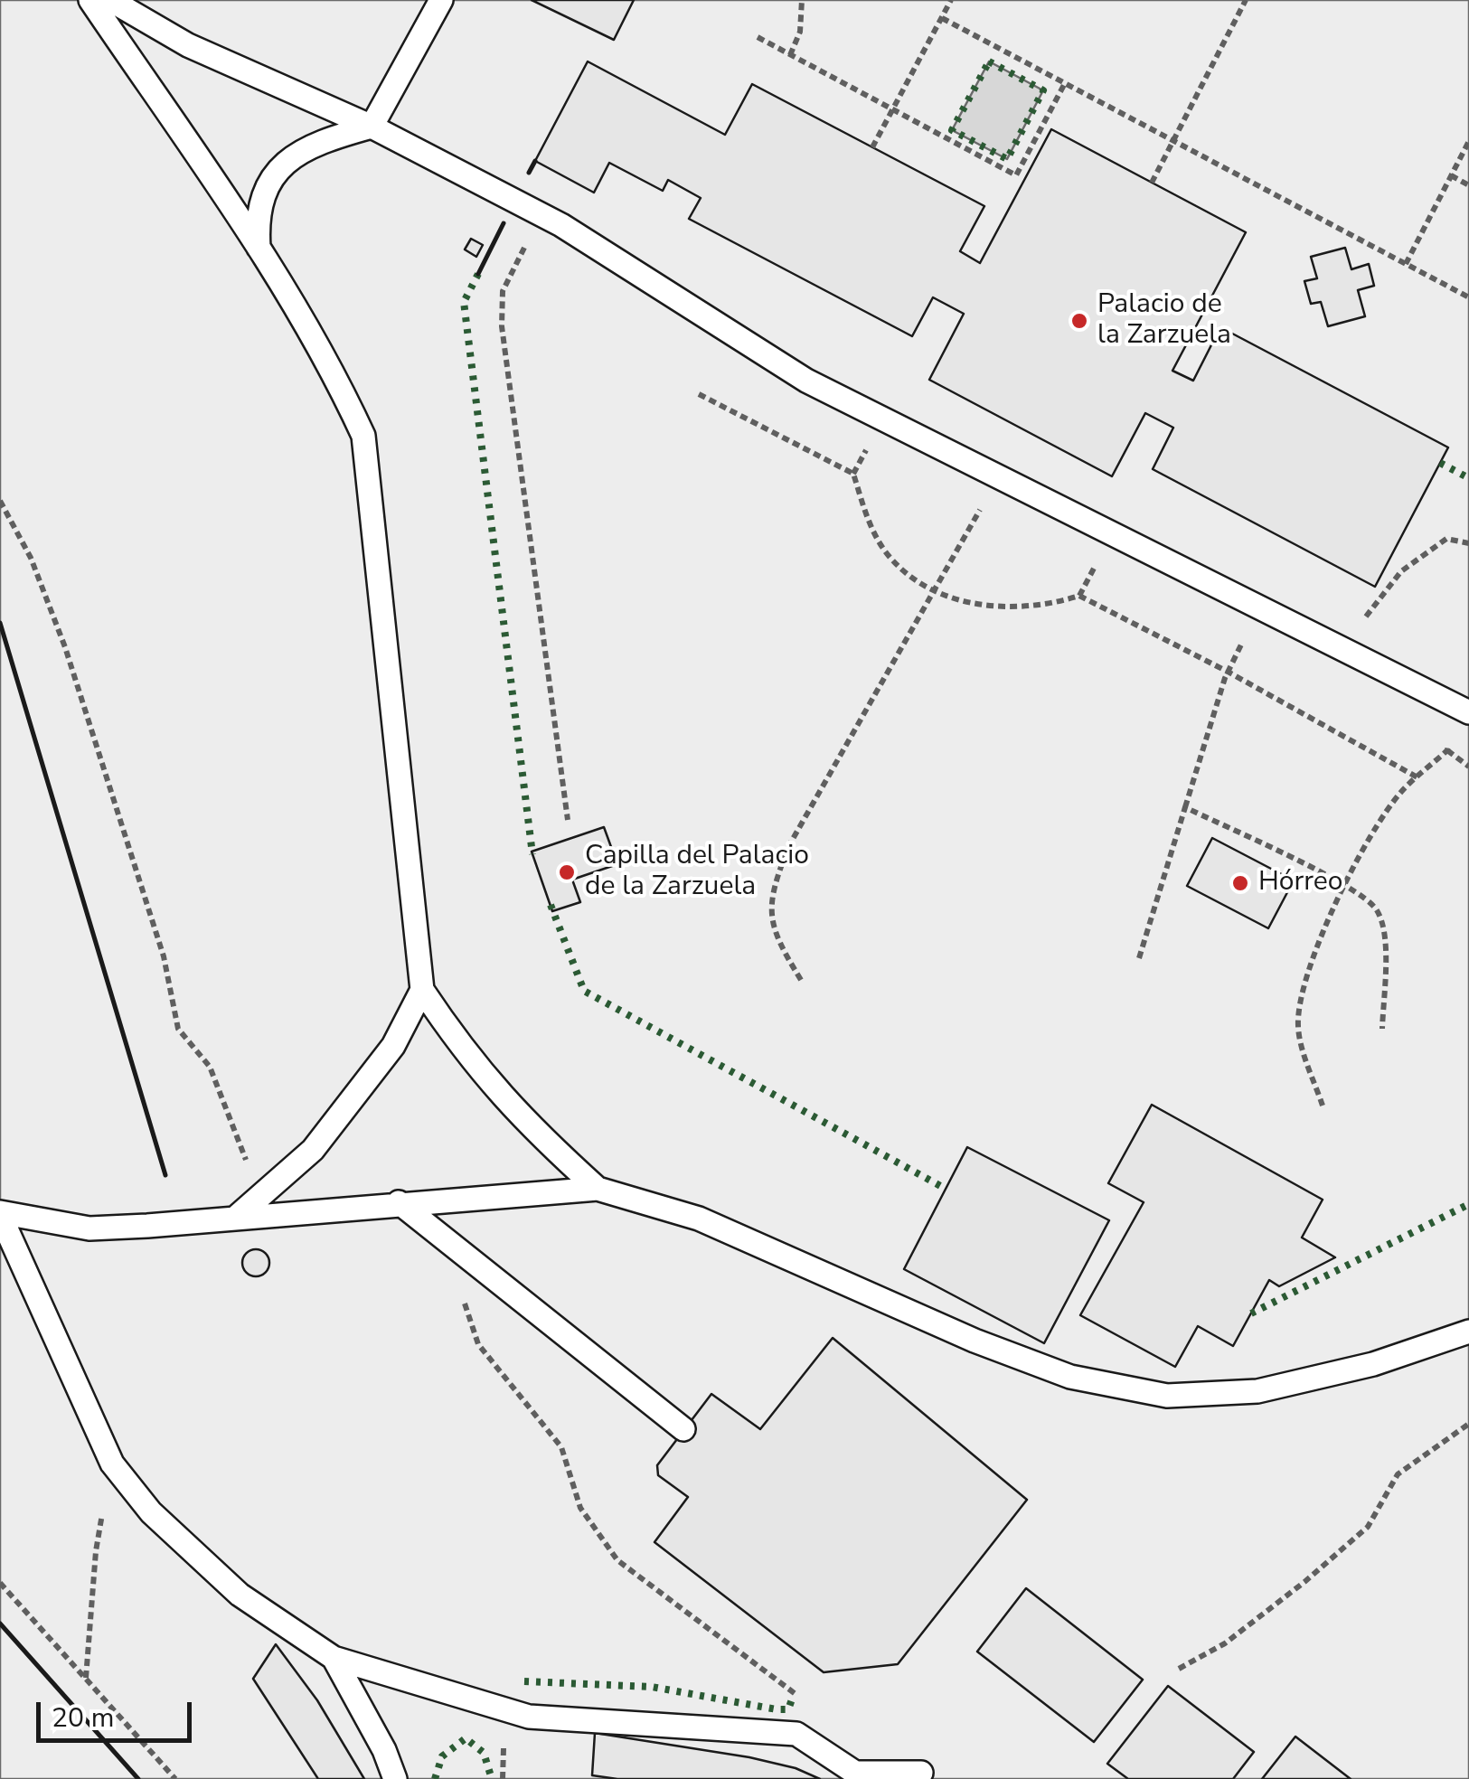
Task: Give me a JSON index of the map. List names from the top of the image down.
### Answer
{
  "places": ["Palacio de la Zarzuela", "Capilla del Palacio de la Zarzuela", "Hórreo"],
  "scale_bar": "20 m"
}
